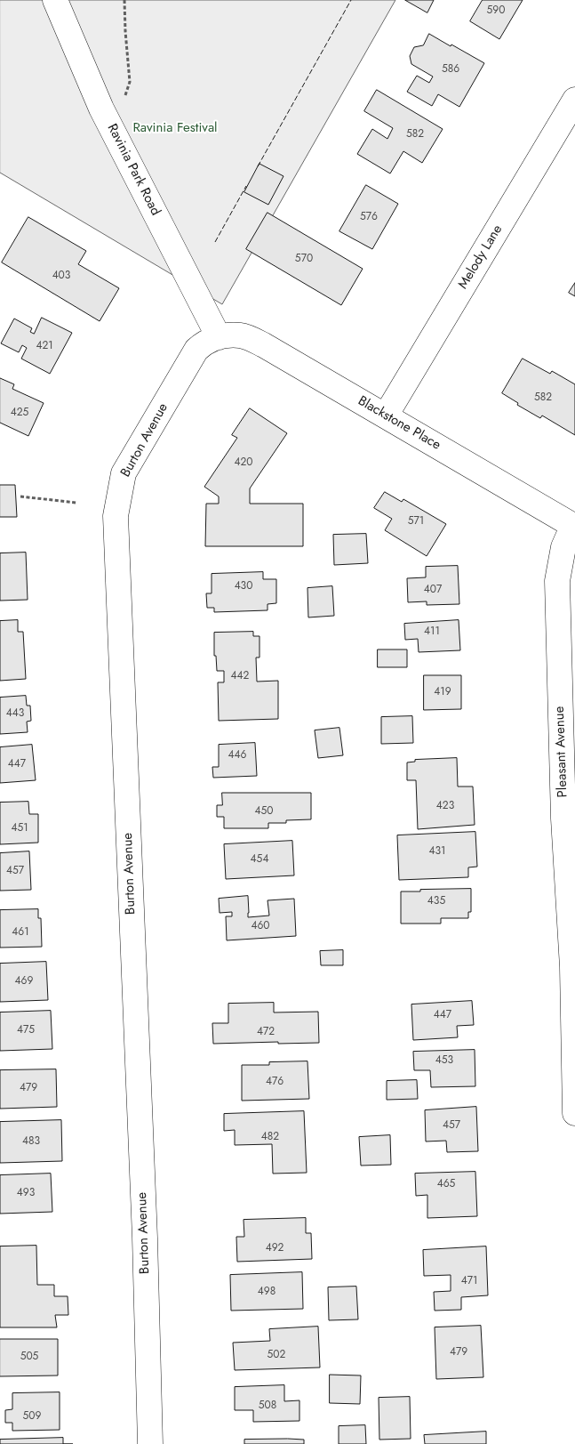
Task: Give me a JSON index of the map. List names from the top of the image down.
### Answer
{
  "streets": {
    "street": [
      "Ravinia Park Road",
      "Melody Lane",
      "Blackstone Place",
      "Burton Avenue",
      "Pleasant Avenue"
    ]
  },
  "crossings": [
    ["Ravinia Park Road", "Blackstone Place"],
    ["Ravinia Park Road", "Burton Avenue"],
    ["Melody Lane", "Blackstone Place"],
    ["Blackstone Place", "Burton Avenue"],
    ["Blackstone Place", "Pleasant Avenue"]
  ],
  "parks": ["Ravinia Festival"],
  "house_numbers": [
    "590",
    "586",
    "582",
    "576",
    "570",
    "403",
    "421",
    "582",
    "425",
    "420",
    "571",
    "430",
    "407",
    "411",
    "442",
    "419",
    "443",
    "446",
    "447",
    "423",
    "450",
    "451",
    "431",
    "454",
    "457",
    "435",
    "460",
    "461",
    "469",
    "447",
    "475",
    "472",
    "453",
    "476",
    "479",
    "457",
    "482",
    "483",
    "465",
    "493",
    "492",
    "471",
    "498",
    "479",
    "502",
    "505",
    "508",
    "509"
  ]
}
